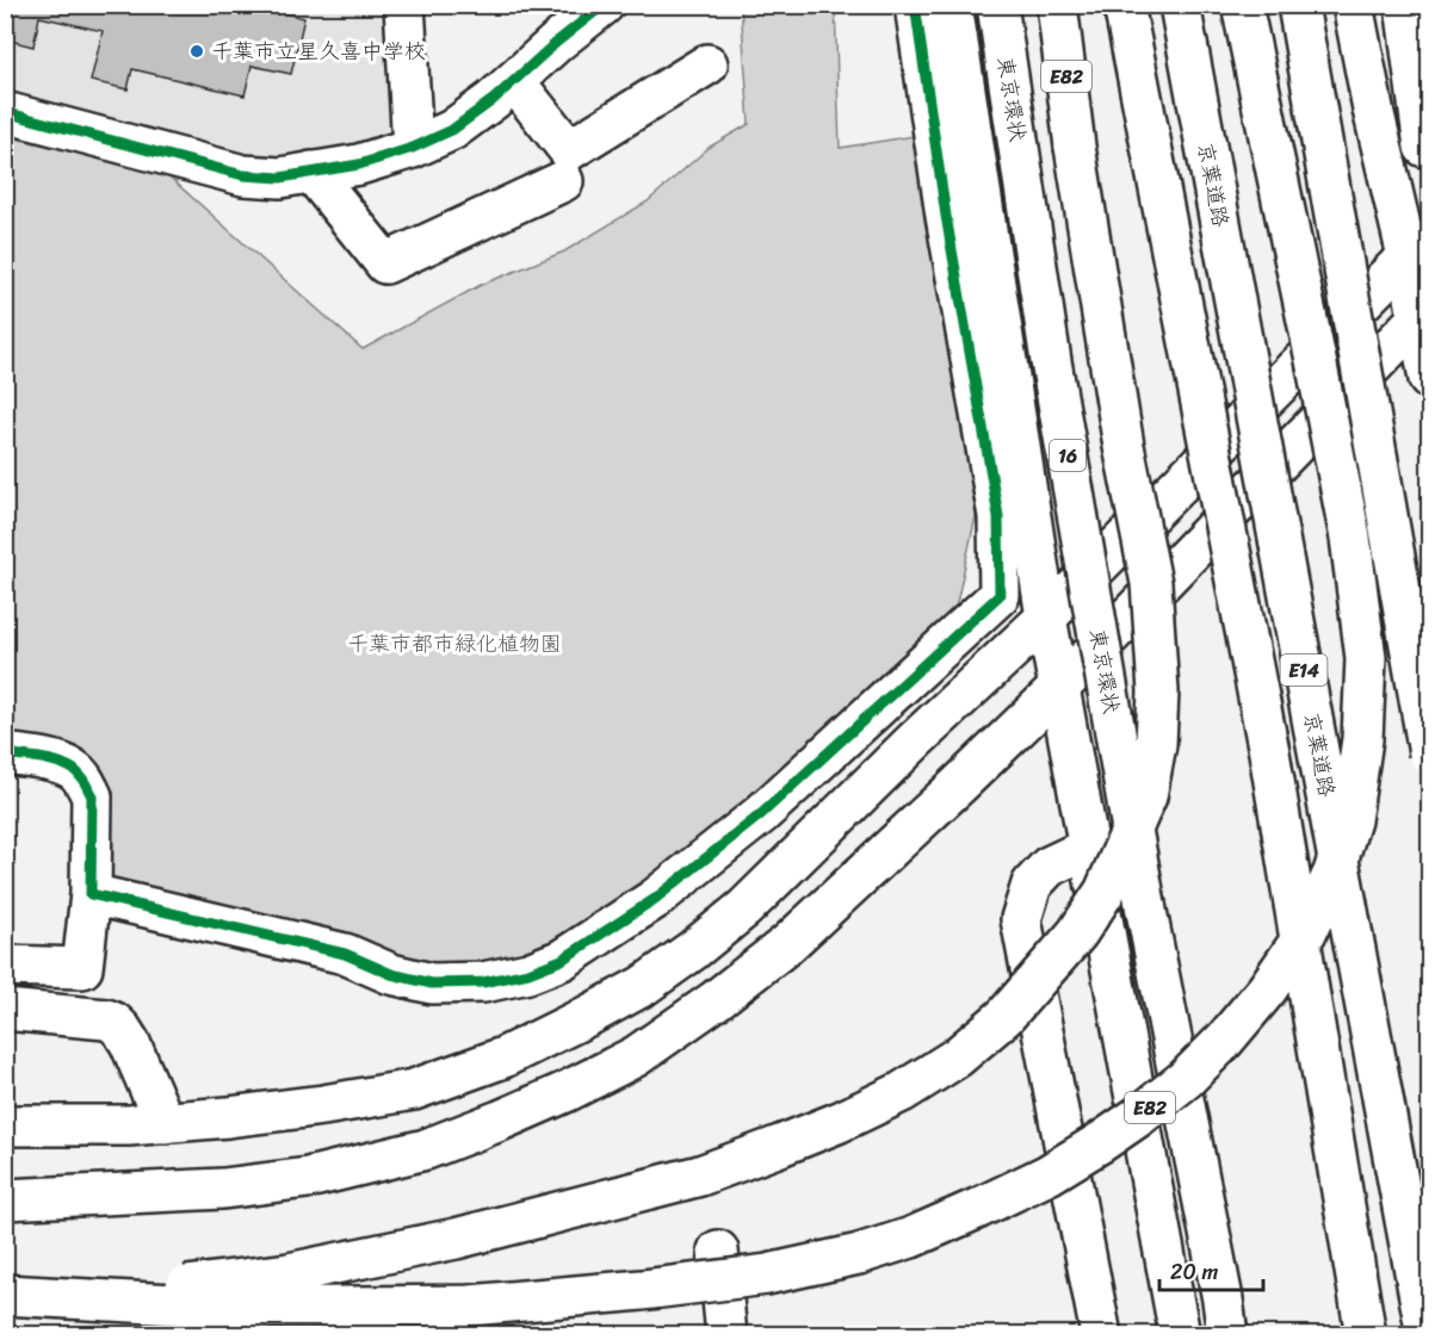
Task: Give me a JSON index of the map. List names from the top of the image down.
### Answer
{
  "streets": {
    "main road": [
      "E82",
      "東京環状",
      "京葉道路",
      "16",
      "E14"
    ]
  },
  "parks": ["千葉市都市緑化植物園"],
  "places": ["千葉市立星久喜中学校"],
  "scale_bar": "20 m"
}
